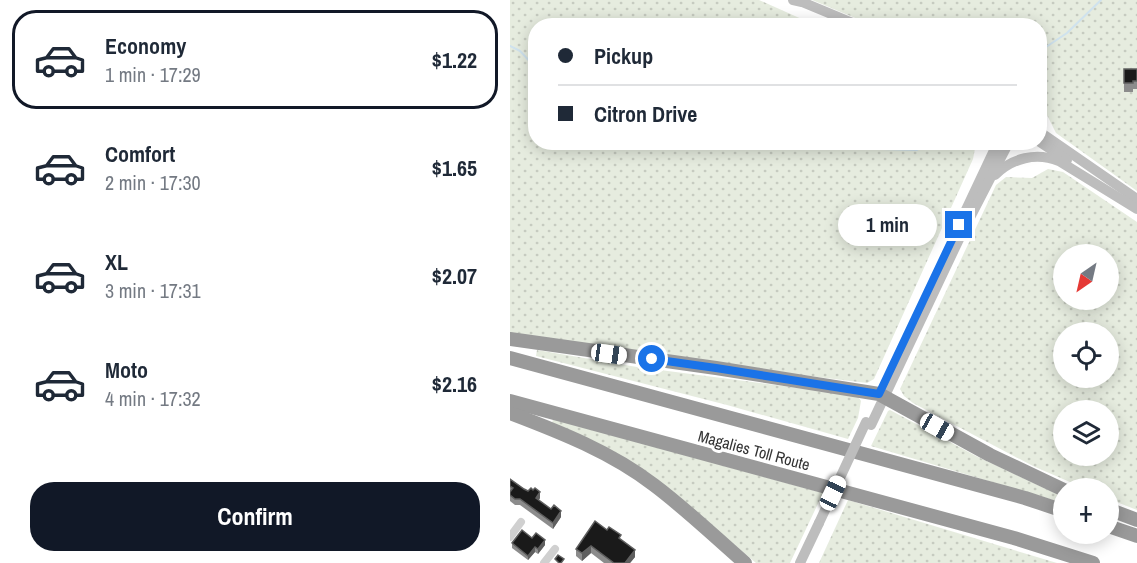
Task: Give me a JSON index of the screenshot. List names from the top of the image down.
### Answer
{
  "streets": {
    "highway": ["Magalies Toll Route"]
  },
  "north": "bottom left",
  "page": {
    "list": [
      {
        "name": "Economy",
        "note": "1 min · 17:29",
        "value": "$1.22"
      },
      {
        "name": "Comfort",
        "note": "2 min · 17:30",
        "value": "$1.65"
      },
      {
        "name": "XL",
        "note": "3 min · 17:31",
        "value": "$2.07"
      },
      {
        "name": "Moto",
        "note": "4 min · 17:32",
        "value": "$2.16"
      }
    ],
    "banner": ["Pickup", "Citron Drive"],
    "bubble": "1 min",
    "map_buttons": "+",
    "buttons": "Confirm"
  }
}
